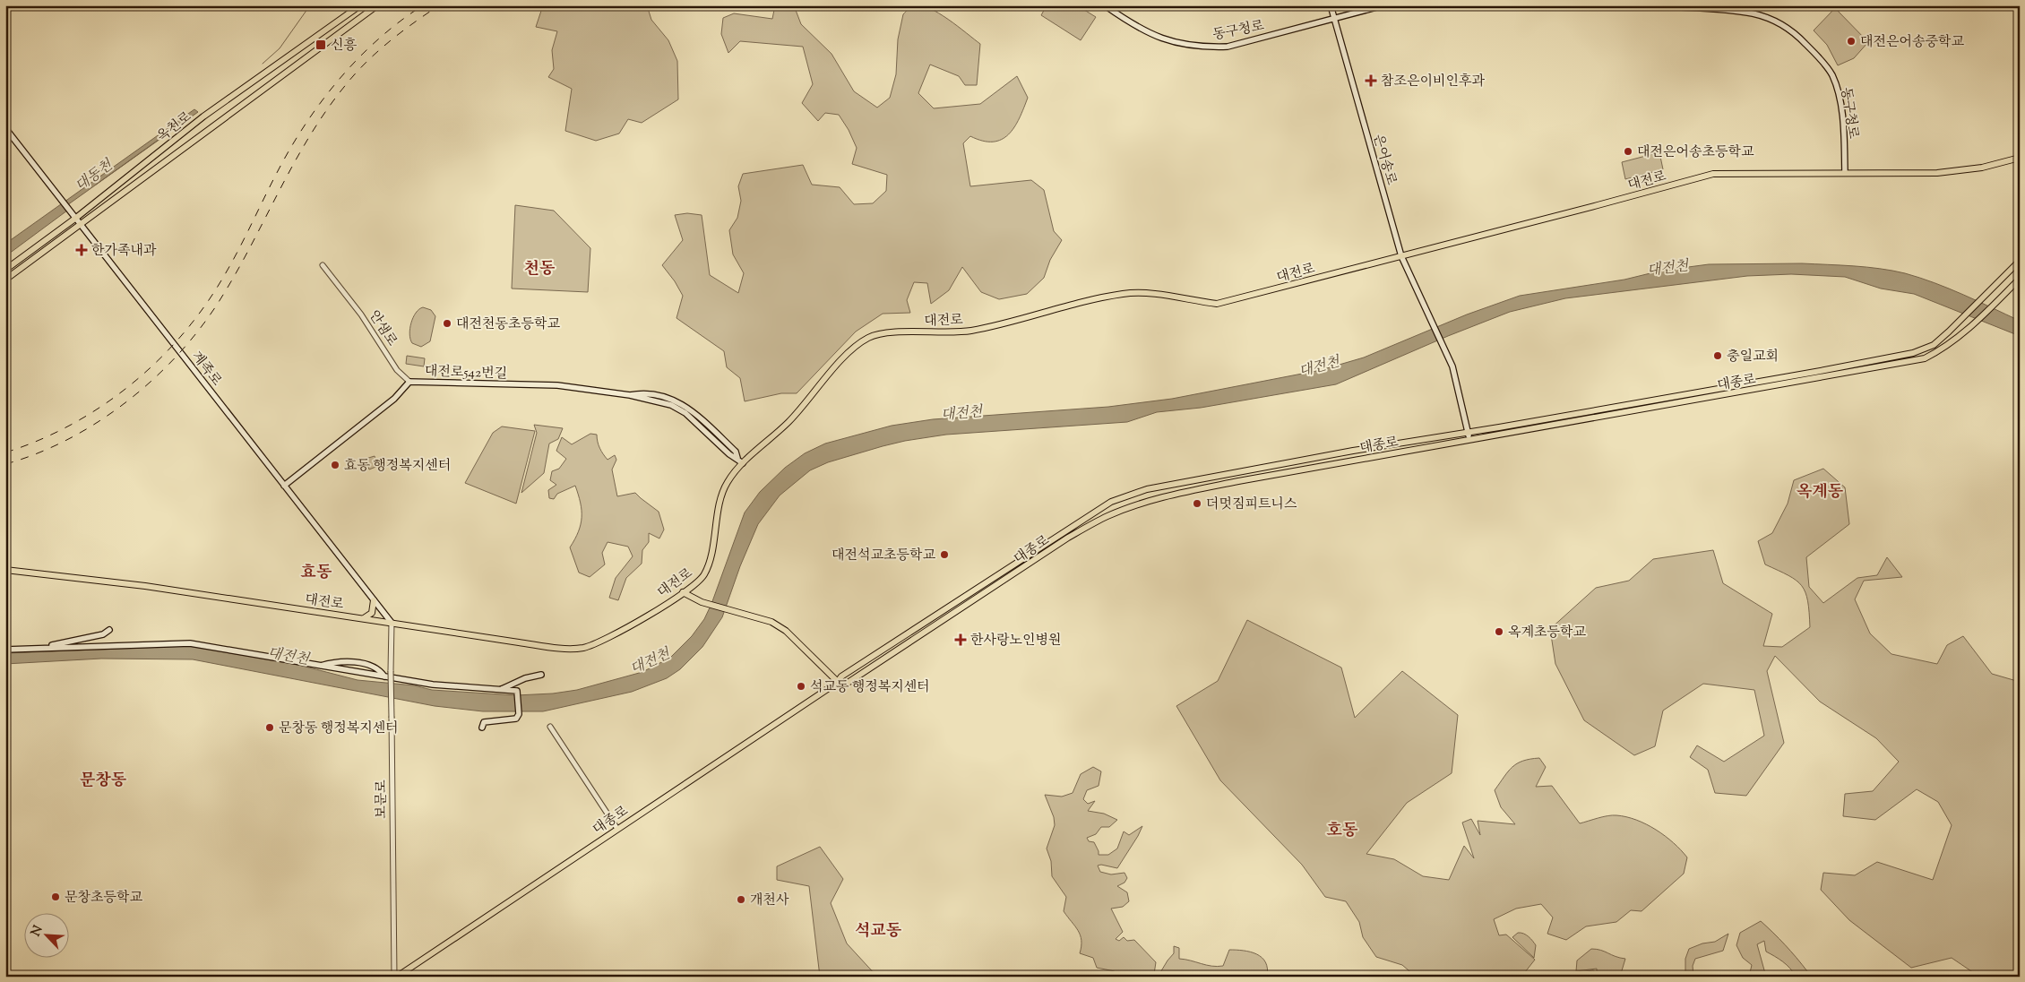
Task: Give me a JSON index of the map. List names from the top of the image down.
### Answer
{
  "streets": {
    "main road": [
      "동구청로",
      "옥천로",
      "은어송로",
      "대전로",
      "계족로",
      "대전로542번길",
      "대종로"
    ],
    "street": ["안샘로", "보문로"]
  },
  "crossings": [
    ["동구청로", "은어송로"],
    ["동구청로", "대전로"],
    ["옥천로", "계족로"],
    ["은어송로", "대전로"],
    ["은어송로", "대종로"],
    ["대전로", "계족로"],
    ["대전로", "대전로542번길"],
    ["대전로", "보문로"],
    ["안샘로", "대전로542번길"],
    ["계족로", "대전로542번길"],
    ["계족로", "보문로"],
    ["대종로", "보문로"]
  ],
  "districts": [
    "천동",
    "옥계동",
    "효동",
    "문창동",
    "호동",
    "석교동"
  ],
  "water": ["대동천", "대전천"],
  "places": {
    "other": [
      "대전은어송중학교",
      "대전은어송초등학교",
      "대전천동초등학교",
      "충일교회",
      "효동 행정복지센터",
      "더멋짐피트니스",
      "대전석교초등학교",
      "옥계초등학교",
      "석교동 행정복지센터",
      "문창동 행정복지센터",
      "문창초등학교",
      "개천사"
    ],
    "transit": ["신흥"],
    "health": ["참조은이비인후과", "한가족내과", "한사랑노인병원"]
  },
  "north": "top left"
}
